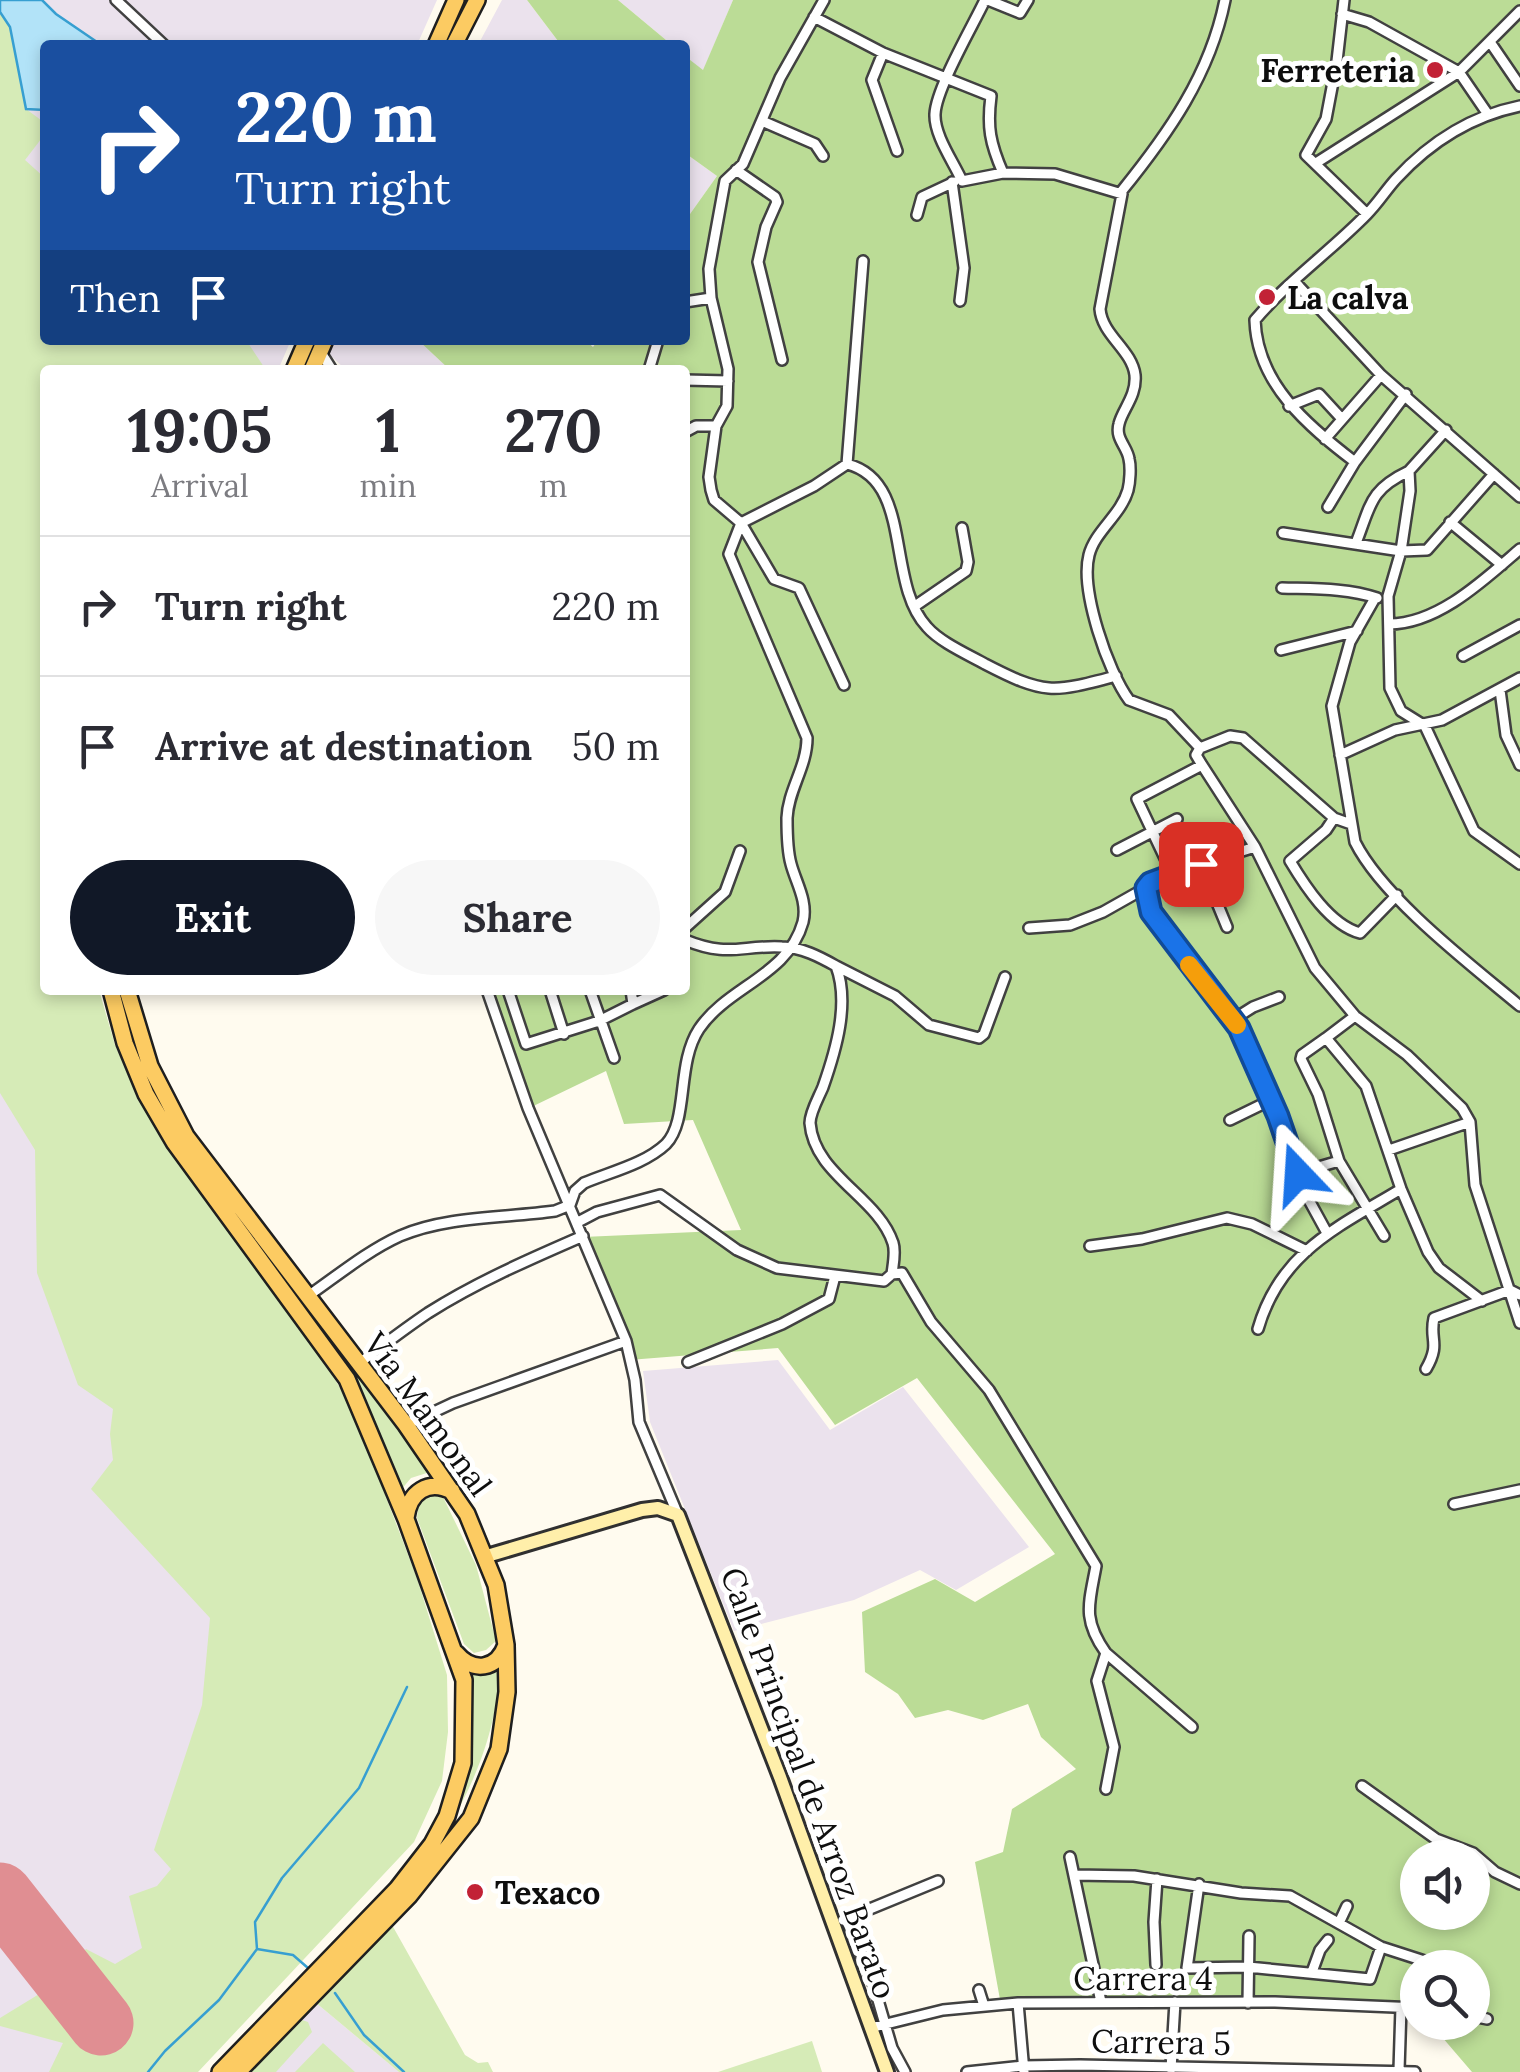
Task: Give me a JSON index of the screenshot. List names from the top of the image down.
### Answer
{
  "streets": {
    "main road": ["Vía Mamonal"],
    "street": ["Calle Principal de Arroz Barato", "Carrera 4", "Carrera 5"]
  },
  "crossings": [
    ["Calle Principal de Arroz Barato", "Carrera 4"]
  ],
  "places": ["Ferreteria", "La calva", "Texaco"],
  "page": {
    "turn": ["220 m", "Turn right"],
    "then": "Then",
    "eta": [
      "19:05",
      "Arrival",
      "1",
      "min",
      "270",
      "m"
    ],
    "list": [
      {
        "name": "Turn right",
        "value": "220 m"
      },
      {
        "name": "Arrive at destination",
        "value": "50 m"
      }
    ],
    "buttons": ["Exit", "Share"]
  }
}
